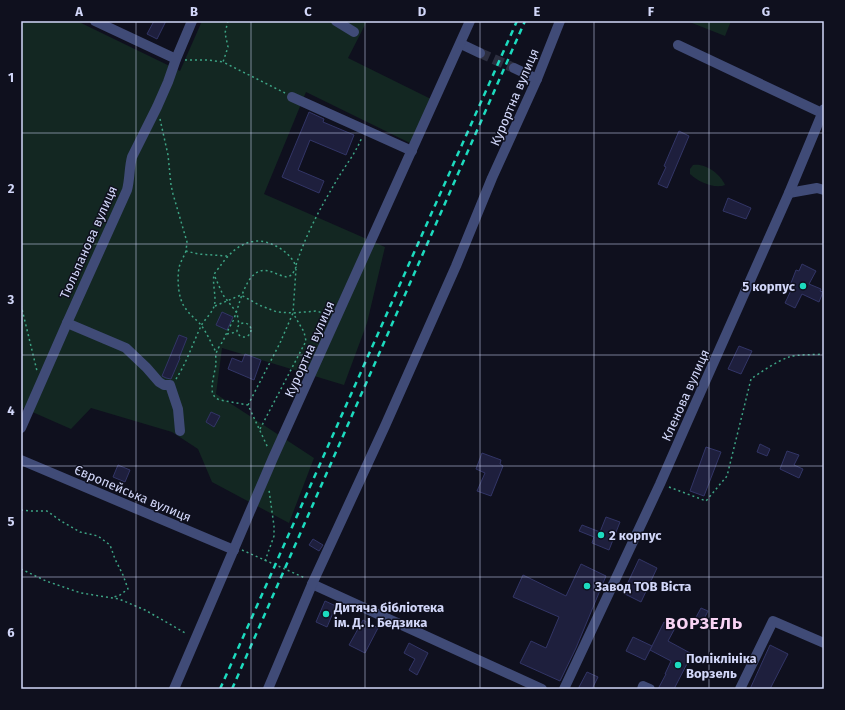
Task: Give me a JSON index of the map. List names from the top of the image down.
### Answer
{
  "streets": {
    "street": [
      "Курортна вулиця",
      "Тюльпанова вулиця",
      "Кленова вулиця",
      "Європейська вулиця"
    ]
  },
  "crossings": [
    ["Курортна вулиця", "Європейська вулиця"]
  ],
  "districts": ["ВОРЗЕЛЬ"],
  "places": [
    "5 корпус",
    "2 корпус",
    "Завод ТОВ Віста",
    "Дитяча бібліотека ім. Д. І. Бедзика",
    "Поліклініка Ворзель"
  ],
  "grid": {
    "columns": [
      "A",
      "B",
      "C",
      "D",
      "E",
      "F",
      "G"
    ],
    "rows": [
      "1",
      "2",
      "3",
      "4",
      "5",
      "6"
    ]
  }
}
